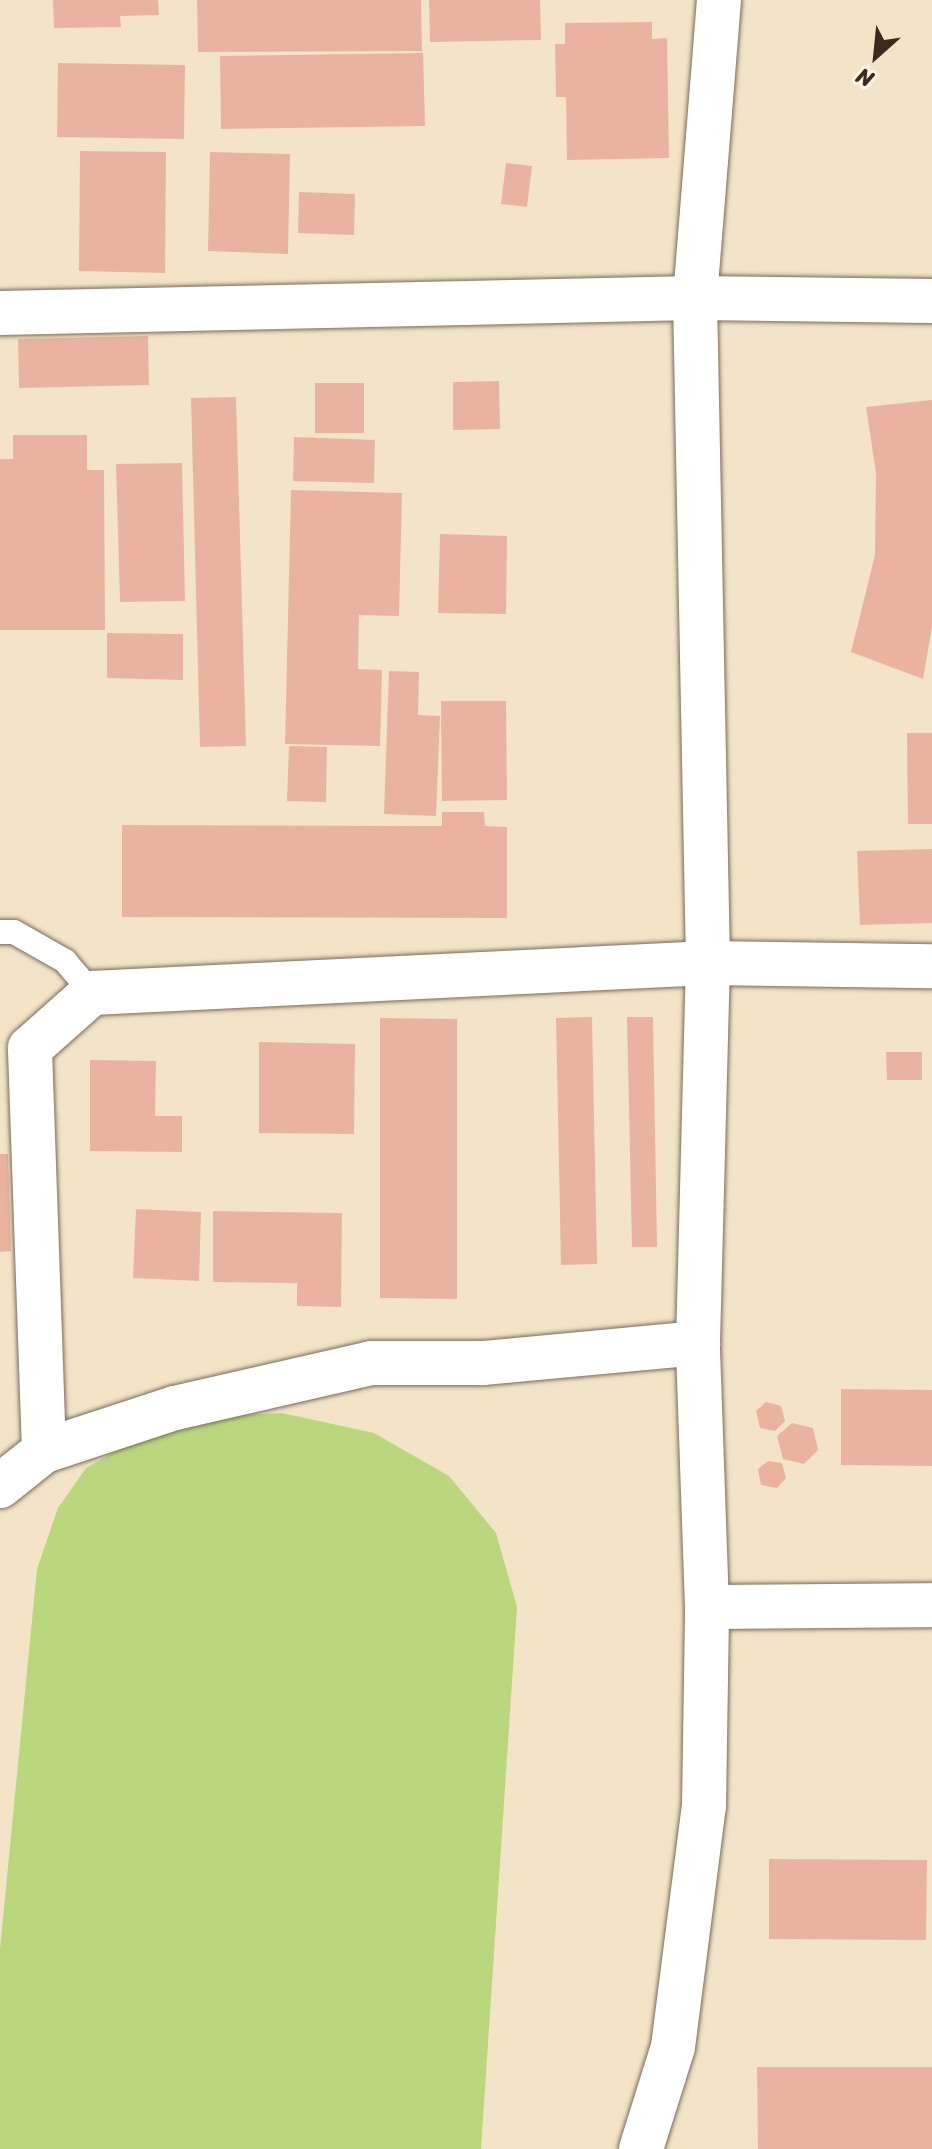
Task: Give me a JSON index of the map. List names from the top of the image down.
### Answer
{
  "north": "bottom left"
}
